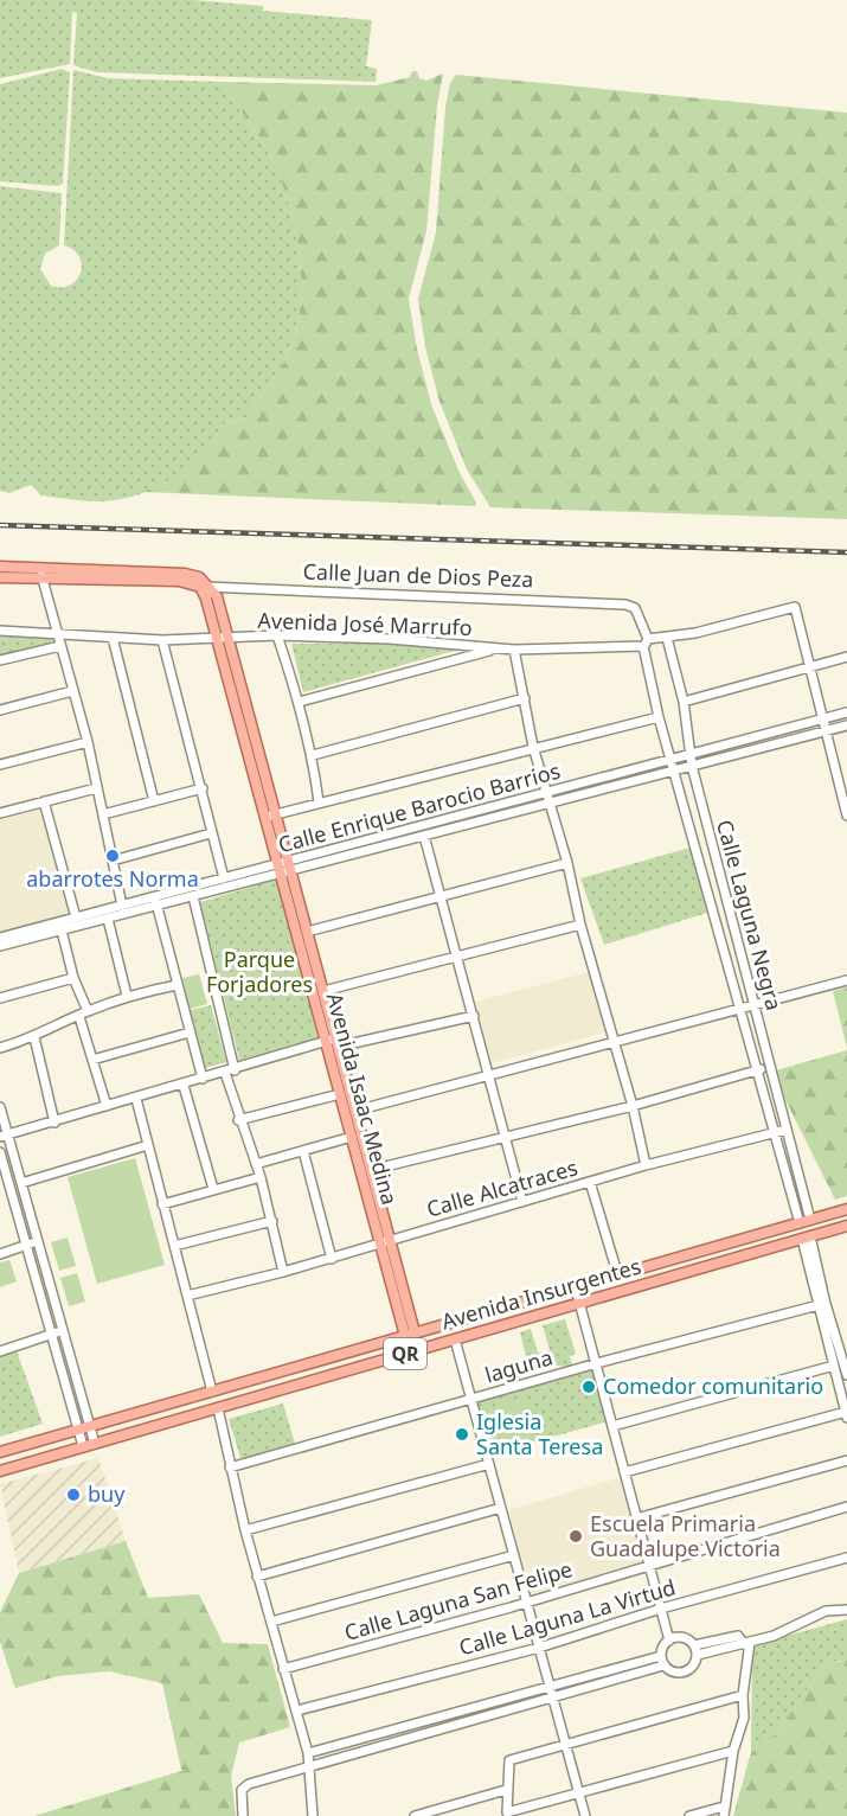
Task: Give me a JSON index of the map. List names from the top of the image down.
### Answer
{
  "streets": {
    "main road": [
      "Calle Juan de Dios Peza",
      "Avenida Isaac Medina",
      "Avenida Insurgentes",
      "QR"
    ],
    "street": [
      "Avenida José Marrufo",
      "Calle Enrique Barocio Barrios",
      "Calle Laguna Negra",
      "Calle Alcatraces",
      "laguna",
      "Calle Laguna San Felipe",
      "Calle Laguna La Virtud"
    ]
  },
  "crossings": [
    ["Calle Juan de Dios Peza", "Calle Laguna Negra"],
    ["Calle Juan de Dios Peza", "Avenida Isaac Medina"],
    ["Avenida José Marrufo", "Calle Laguna Negra"],
    ["Avenida José Marrufo", "Avenida Isaac Medina"],
    ["Calle Enrique Barocio Barrios", "Calle Laguna Negra"],
    ["Calle Enrique Barocio Barrios", "Avenida Isaac Medina"],
    ["Calle Laguna Negra", "Calle Alcatraces"],
    ["Calle Laguna Negra", "Avenida Insurgentes"],
    ["Avenida Isaac Medina", "Calle Alcatraces"],
    ["Avenida Isaac Medina", "Avenida Insurgentes"]
  ],
  "parks": ["Parque Forjadores"],
  "places": [
    "abarrotes Norma",
    "Comedor comunitario",
    "Iglesia Santa Teresa",
    "buy",
    "Escuela Primaria Guadalupe Victoria"
  ]
}
